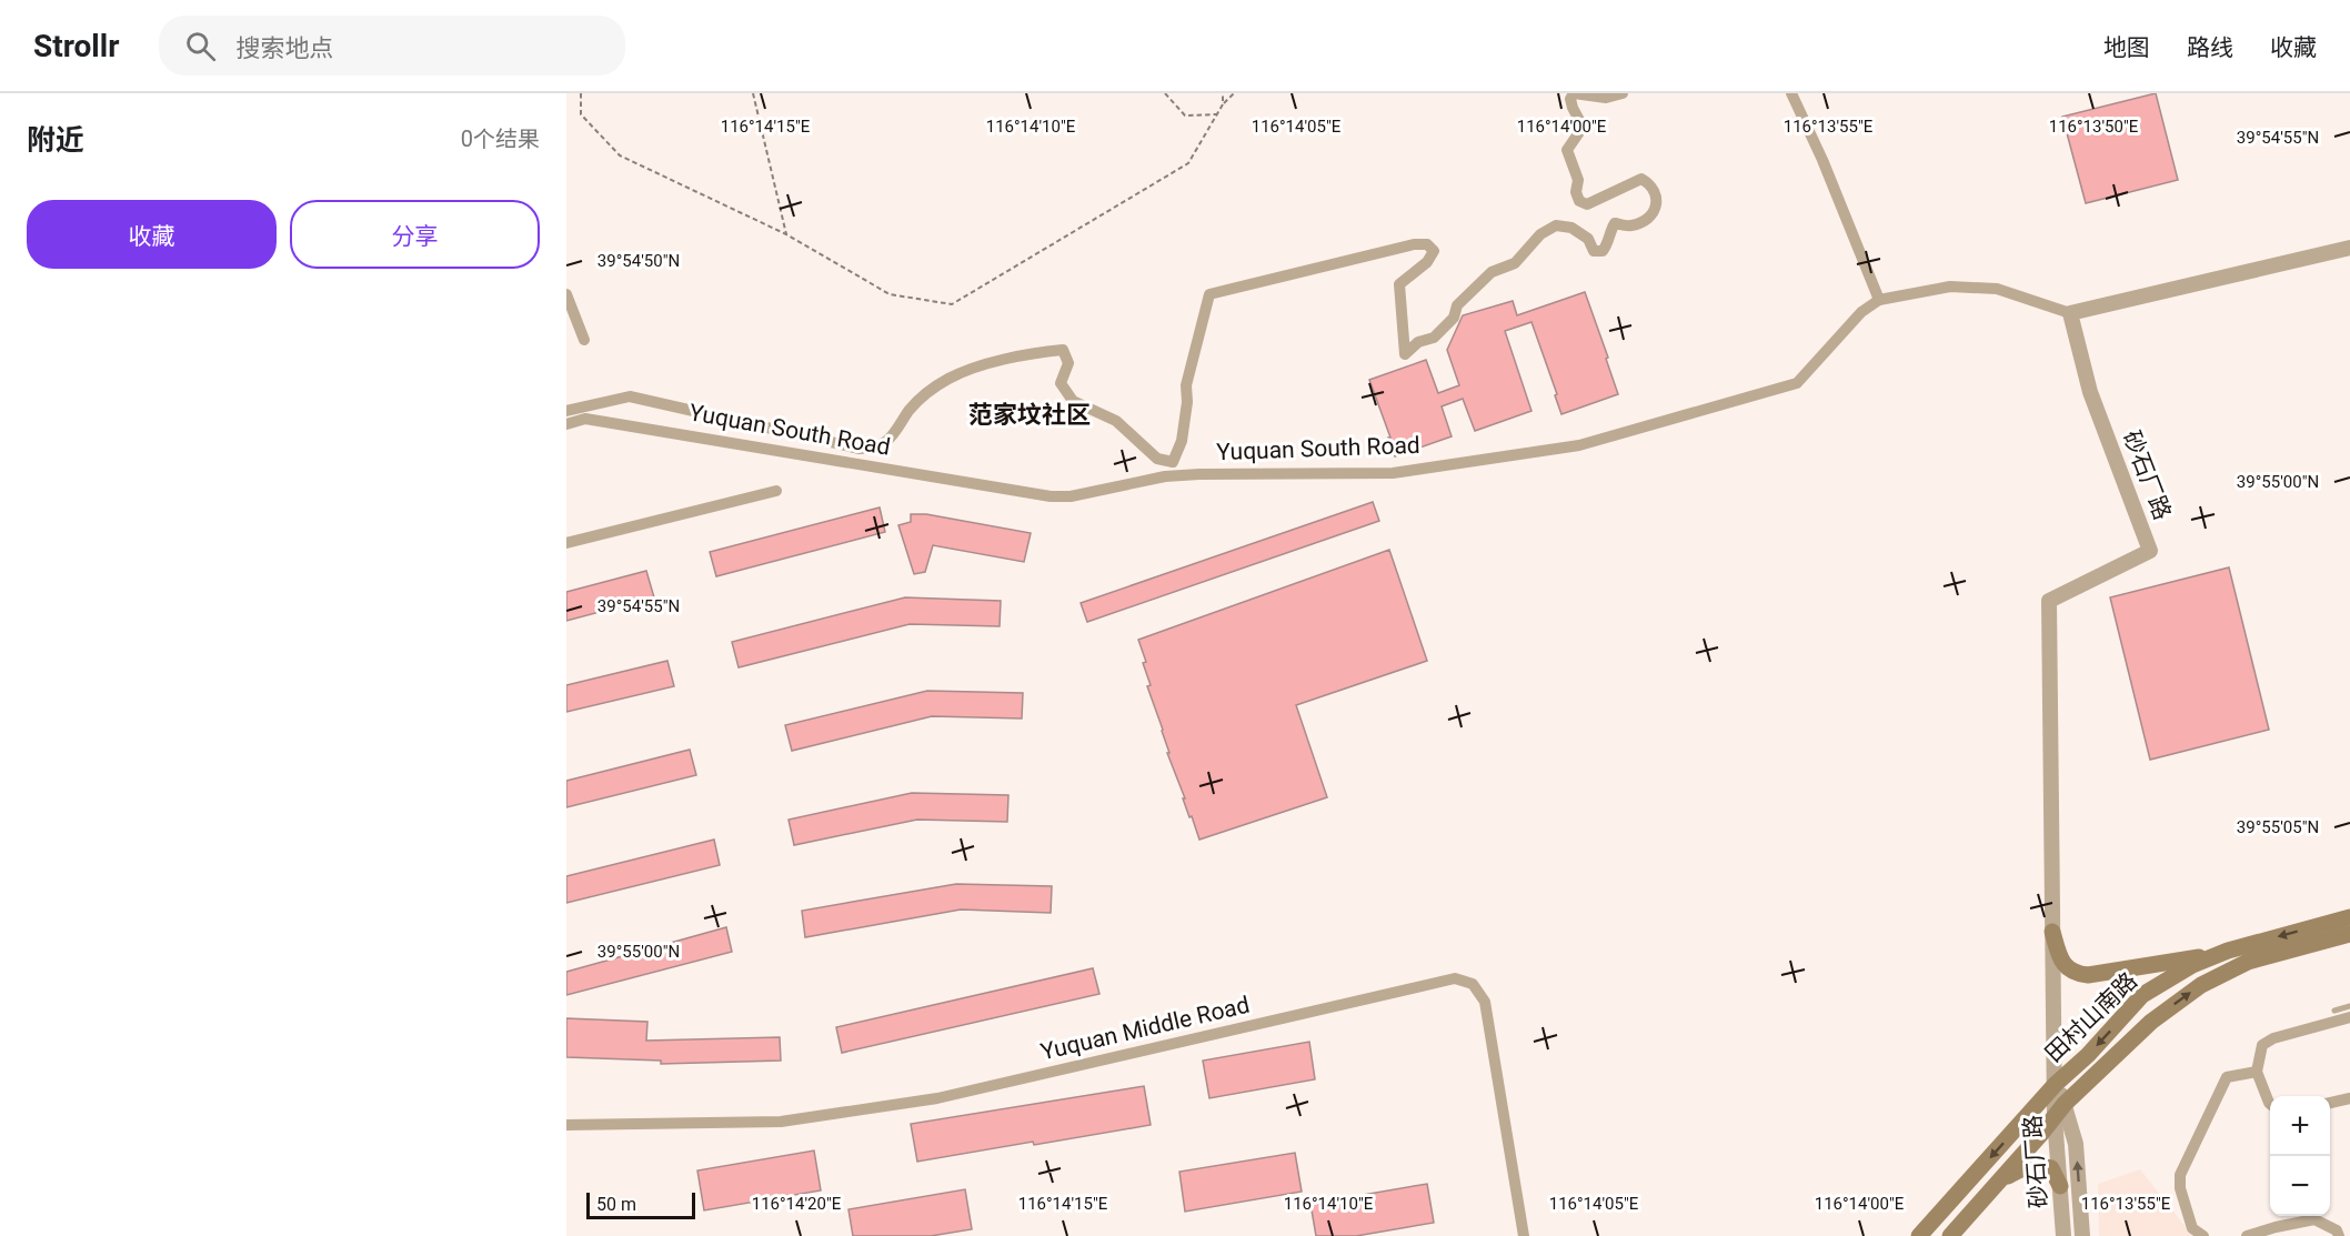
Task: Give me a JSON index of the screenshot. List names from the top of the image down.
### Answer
{
  "streets": {
    "main road": ["田村山南路"],
    "street": ["Yuquan South Road", "砂石厂路", "Yuquan Middle Road"]
  },
  "crossings": [
    ["Yuquan South Road", "砂石厂路"],
    ["砂石厂路", "田村山南路"]
  ],
  "districts": ["范家坟社区"],
  "scale_bar": "50 m",
  "page": {
    "header": "Strollr",
    "search": "搜索地点",
    "nav": ["地图", "路线", "收藏"],
    "heading": ["附近", "0个结果"],
    "buttons": ["收藏", "分享"],
    "map_buttons": ["+", "−"],
    "scale": "50 m"
  },
  "coordinates": [
    "116°14'15\"E",
    "116°14'10\"E",
    "116°14'05\"E",
    "116°14'00\"E",
    "116°13'55\"E",
    "116°13'50\"E",
    "39°54'55\"N",
    "39°54'50\"N",
    "39°55'00\"N",
    "39°55'05\"N",
    "116°14'20\"E"
  ]
}
